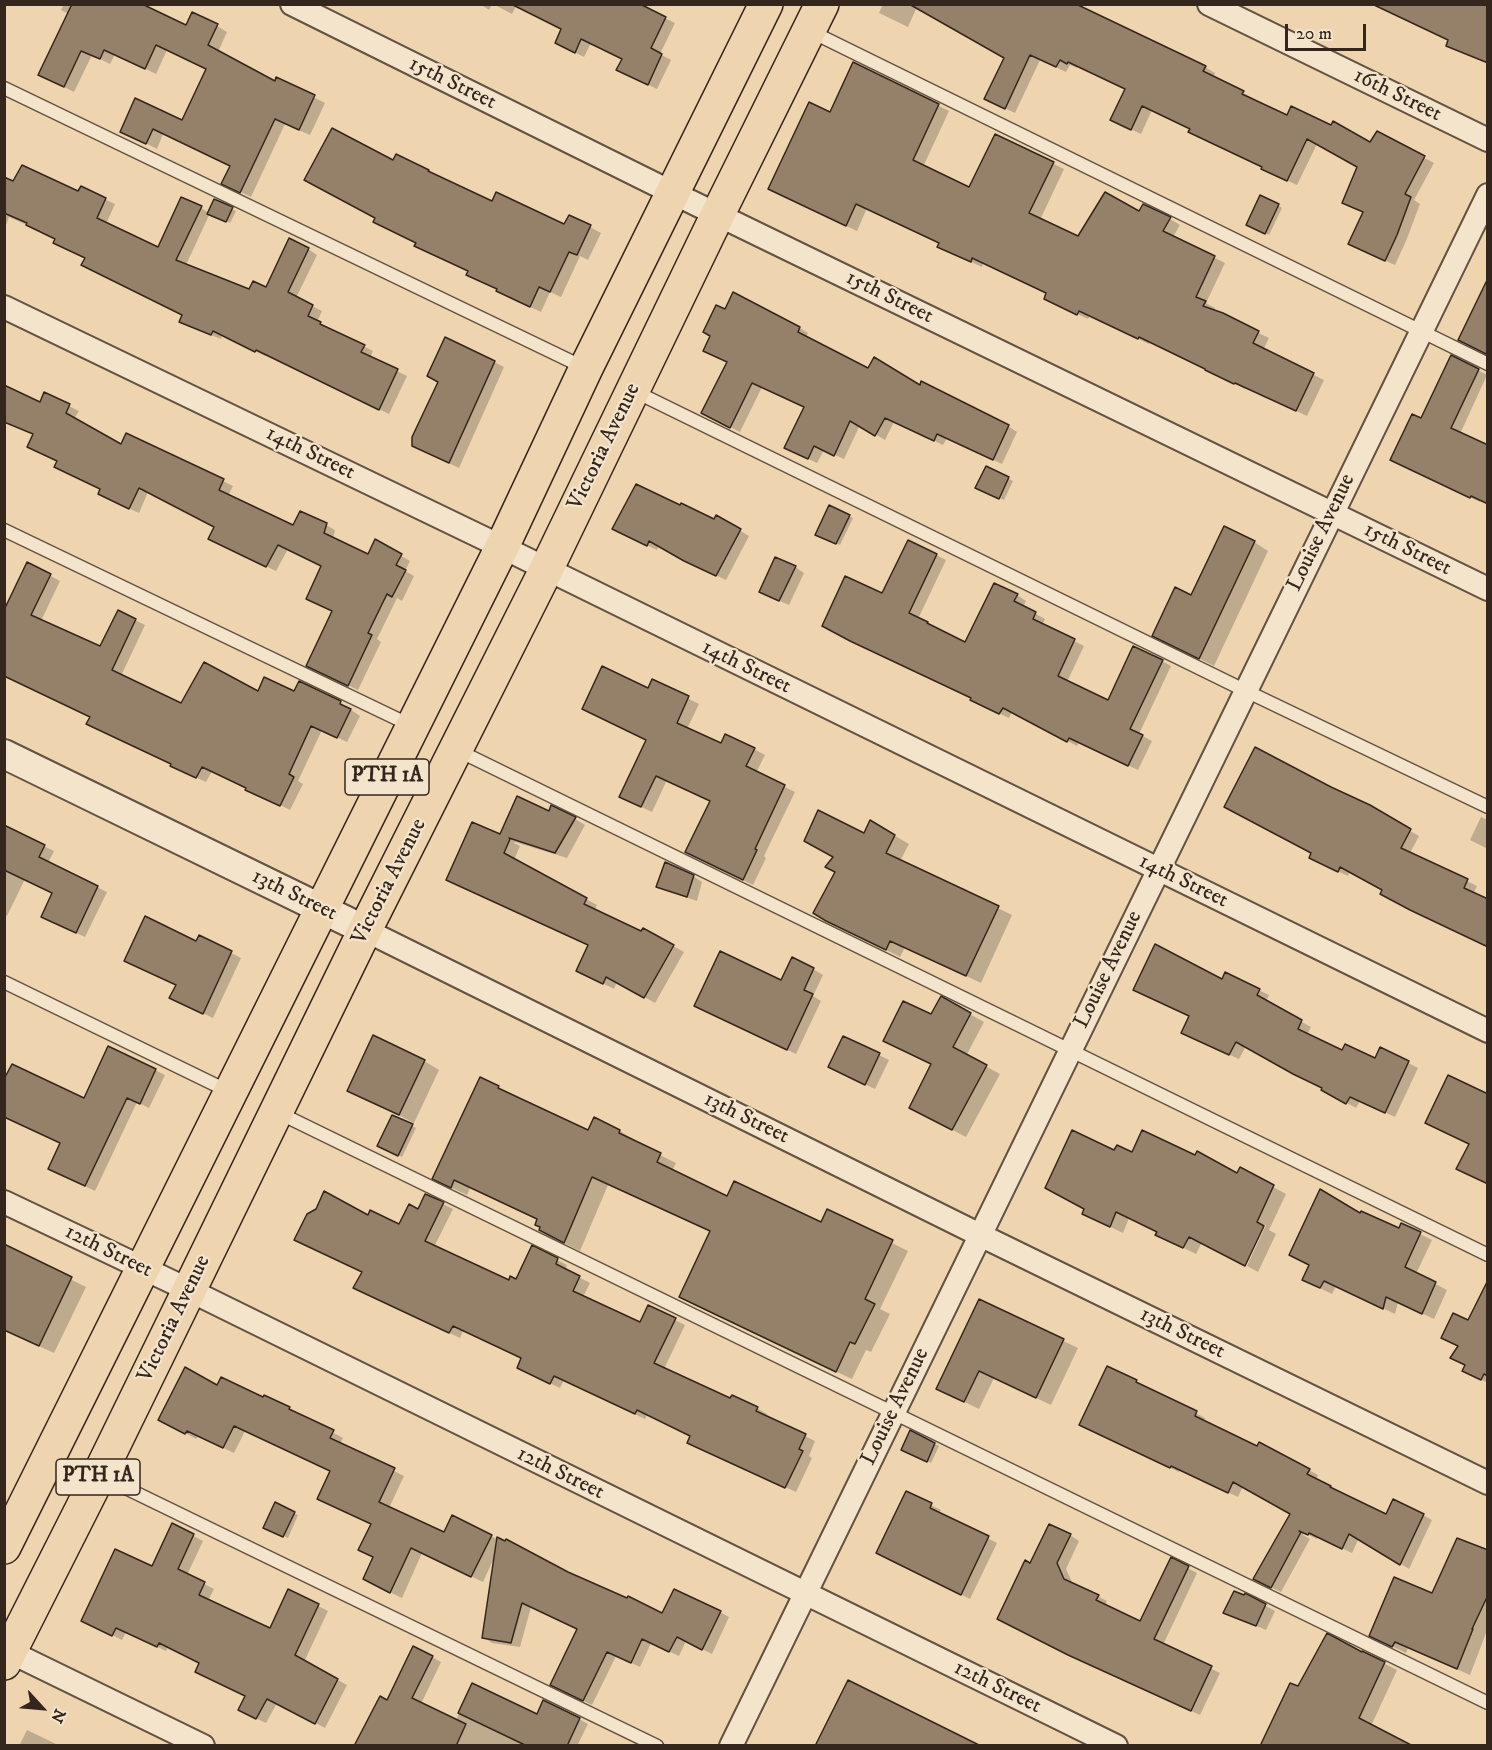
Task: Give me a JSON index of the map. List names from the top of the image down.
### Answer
{
  "streets": {
    "main road": ["Victoria Avenue", "PTH 1A"],
    "street": [
      "15th Street",
      "16th Street",
      "14th Street",
      "Louise Avenue",
      "13th Street",
      "12th Street"
    ]
  },
  "crossings": [
    ["15th Street", "Victoria Avenue"],
    ["15th Street", "Louise Avenue"],
    ["15th Street", "PTH 1A"],
    ["Victoria Avenue", "14th Street"],
    ["Victoria Avenue", "13th Street"],
    ["Victoria Avenue", "12th Street"],
    ["14th Street", "Louise Avenue"],
    ["14th Street", "PTH 1A"],
    ["Louise Avenue", "13th Street"],
    ["Louise Avenue", "12th Street"],
    ["PTH 1A", "13th Street"],
    ["PTH 1A", "12th Street"]
  ],
  "scale_bar": "20 m",
  "north": "bottom right"
}
